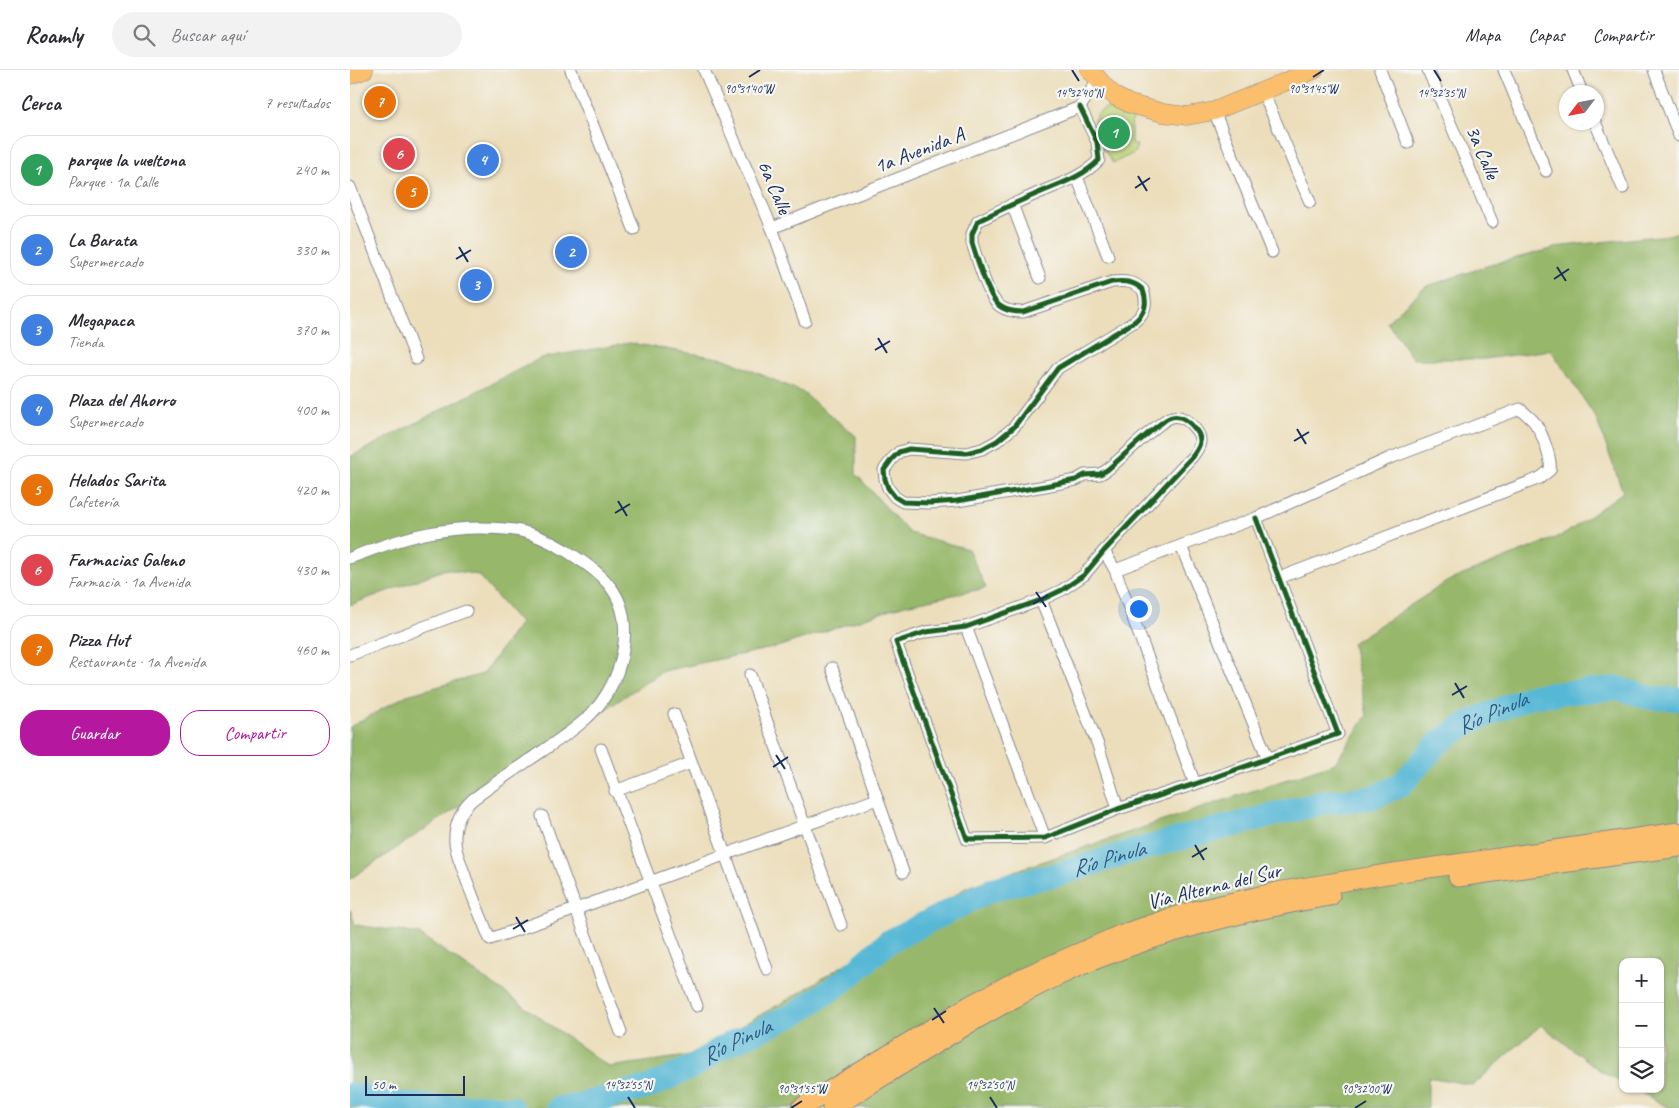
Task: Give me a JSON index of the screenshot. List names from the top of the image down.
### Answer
{
  "streets": {
    "highway": ["Vía Alterna del Sur"],
    "street": ["1a Avenida A", "3a Calle", "6a Calle"]
  },
  "crossings": [
    ["1a Avenida A", "6a Calle"]
  ],
  "water": ["Río Pinula"],
  "scale_bar": "50 m",
  "north": "bottom left",
  "page": {
    "header": "Roamly",
    "search": "Buscar aquí",
    "nav": ["Mapa", "Capas", "Compartir"],
    "heading": ["Cerca", "7 resultados"],
    "pins": [
      "7",
      "1",
      "6",
      "4",
      "5",
      "2",
      "3"
    ],
    "list": [
      {
        "mark": "1",
        "name": "parque la vueltona",
        "note": "Parque · 1a Calle",
        "value": "240 m"
      },
      {
        "mark": "2",
        "name": "La Barata",
        "note": "Supermercado",
        "value": "330 m"
      },
      {
        "mark": "3",
        "name": "Megapaca",
        "note": "Tienda",
        "value": "370 m"
      },
      {
        "mark": "4",
        "name": "Plaza del Ahorro",
        "note": "Supermercado",
        "value": "400 m"
      },
      {
        "mark": "5",
        "name": "Helados Sarita",
        "note": "Cafetería",
        "value": "420 m"
      },
      {
        "mark": "6",
        "name": "Farmacias Galeno",
        "note": "Farmacia · 1a Avenida",
        "value": "430 m"
      },
      {
        "mark": "7",
        "name": "Pizza Hut",
        "note": "Restaurante · 1a Avenida",
        "value": "460 m"
      }
    ],
    "buttons": ["Guardar", "Compartir"],
    "map_buttons": ["+", "−"],
    "scale": "50 m"
  },
  "coordinates": [
    "90°31'40\"W",
    "90°31'45\"W",
    "14°32'35\"N",
    "14°32'40\"N",
    "14°32'55\"N",
    "14°32'50\"N",
    "90°31'55\"W",
    "90°32'00\"W"
  ]
}
